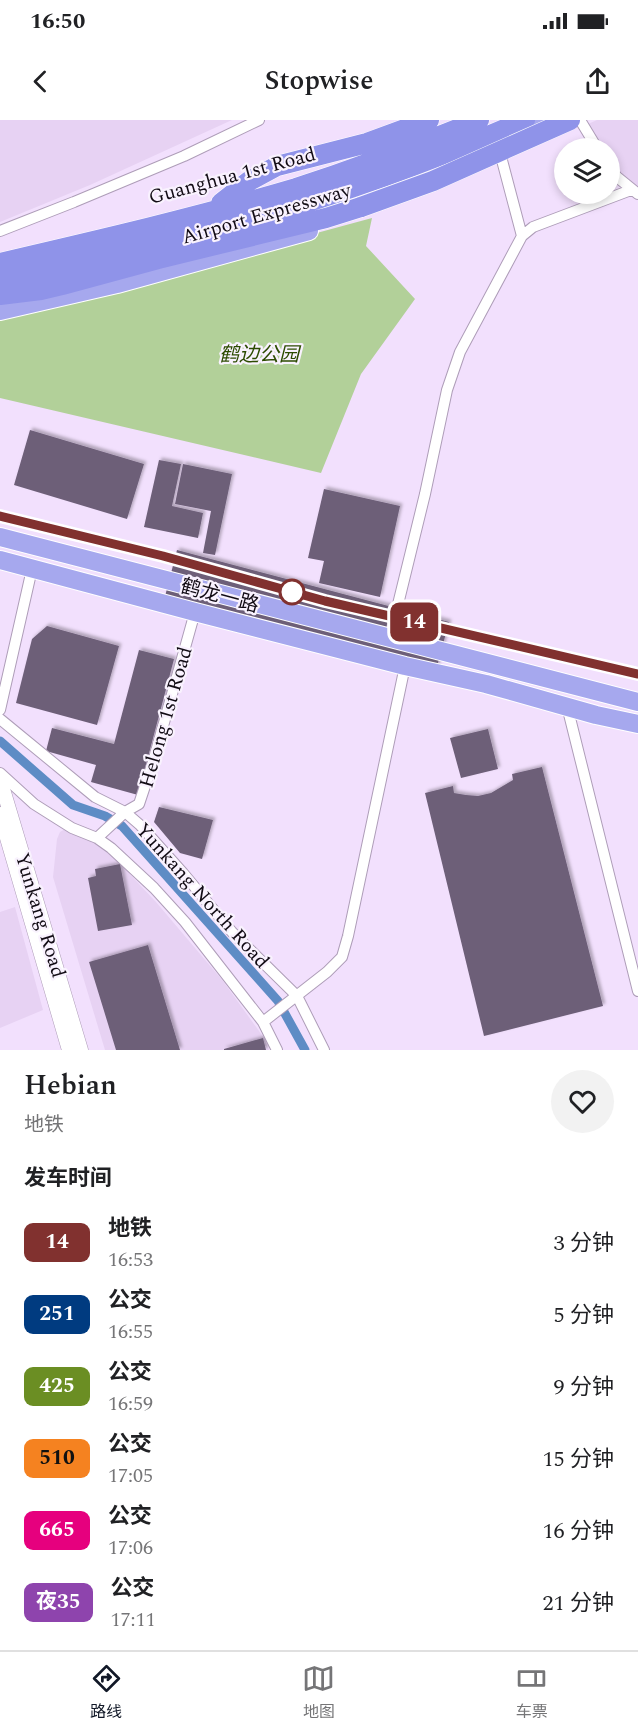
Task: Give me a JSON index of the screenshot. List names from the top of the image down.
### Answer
{
  "streets": {
    "highway": ["Guanghua 1st Road", "Airport Expressway", "鹤龙一路"],
    "street": ["Helong 1st Road", "Yunkang North Road", "Yunkang Road"]
  },
  "crossings": [
    ["鹤龙一路", "Helong 1st Road"],
    ["Helong 1st Road", "Yunkang North Road"]
  ],
  "parks": ["鹤边公园"],
  "lines": ["metro line 14"],
  "page": {
    "status": "16:50",
    "header": "Stopwise",
    "on_map": "14",
    "heading": [
      ["Hebian", "地铁"],
      "发车时间"
    ],
    "list": [
      {
        "mark": "14",
        "name": "地铁",
        "note": "16:53",
        "value": "3 分钟"
      },
      {
        "mark": "251",
        "name": "公交",
        "note": "16:55",
        "value": "5 分钟"
      },
      {
        "mark": "425",
        "name": "公交",
        "note": "16:59",
        "value": "9 分钟"
      },
      {
        "mark": "510",
        "name": "公交",
        "note": "17:05",
        "value": "15 分钟"
      },
      {
        "mark": "665",
        "name": "公交",
        "note": "17:06",
        "value": "16 分钟"
      },
      {
        "mark": "夜35",
        "name": "公交",
        "note": "17:11",
        "value": "21 分钟"
      }
    ],
    "tabs": ["路线", "地图", "车票"]
  }
}
